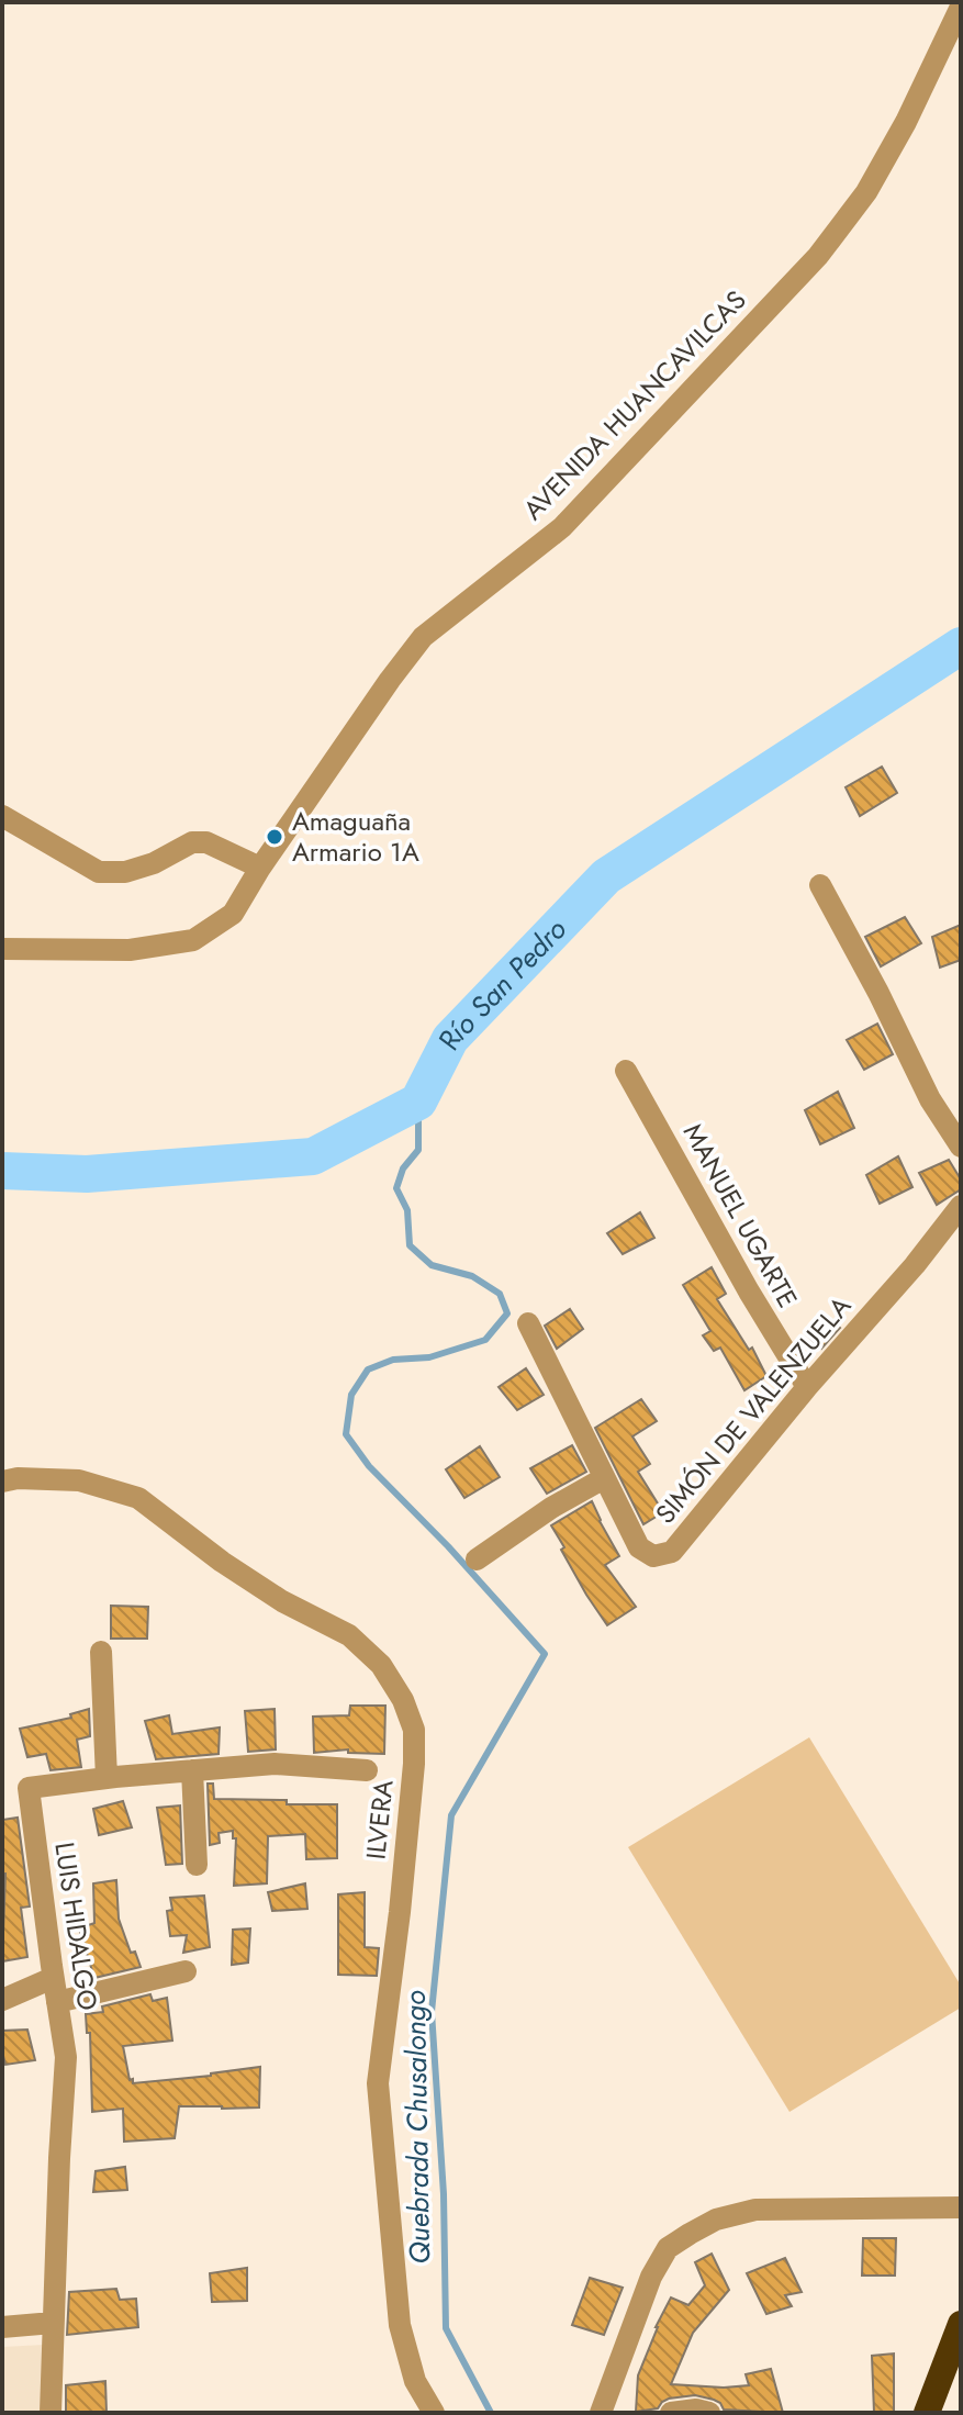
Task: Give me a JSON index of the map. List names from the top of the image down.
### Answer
{
  "streets": {
    "street": [
      "AVENIDA HUANCAVILCAS",
      "MANUEL UGARTE",
      "SIMÓN DE VALENZUELA",
      "ILVERA",
      "LUIS HIDALGO"
    ]
  },
  "crossings": [
    ["MANUEL UGARTE", "SIMÓN DE VALENZUELA"]
  ],
  "water": ["Río San Pedro", "Quebrada Chusalongo"],
  "places": ["Amaguaña Armario 1A"]
}
